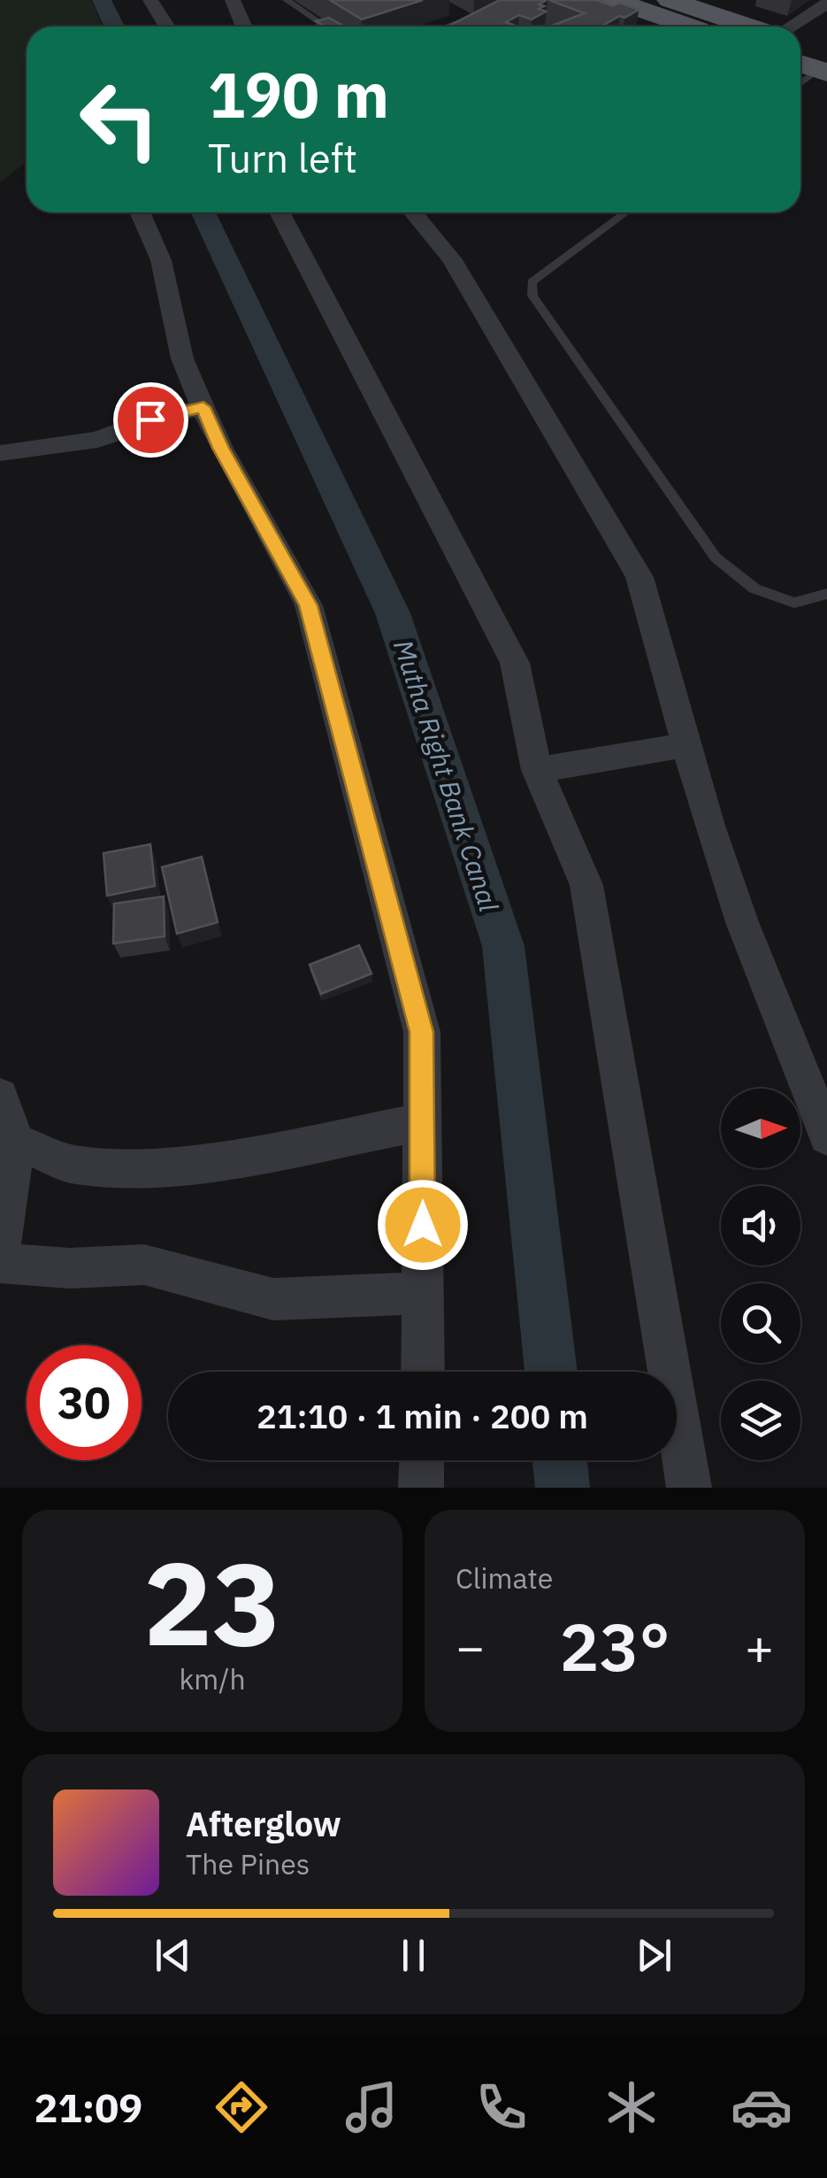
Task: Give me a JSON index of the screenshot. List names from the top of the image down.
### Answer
{
  "water": ["Mutha Right Bank Canal"],
  "north": "right",
  "page": {
    "turn": ["190 m", "Turn left"],
    "limit": "30",
    "trip": "21:10 · 1 min · 200 m",
    "tile": [
      ["23", "km/h"],
      "Climate"
    ],
    "heat": ["−", "23°", "+"],
    "song": ["Afterglow", "The Pines"],
    "tabs": "21:09"
  }
}
